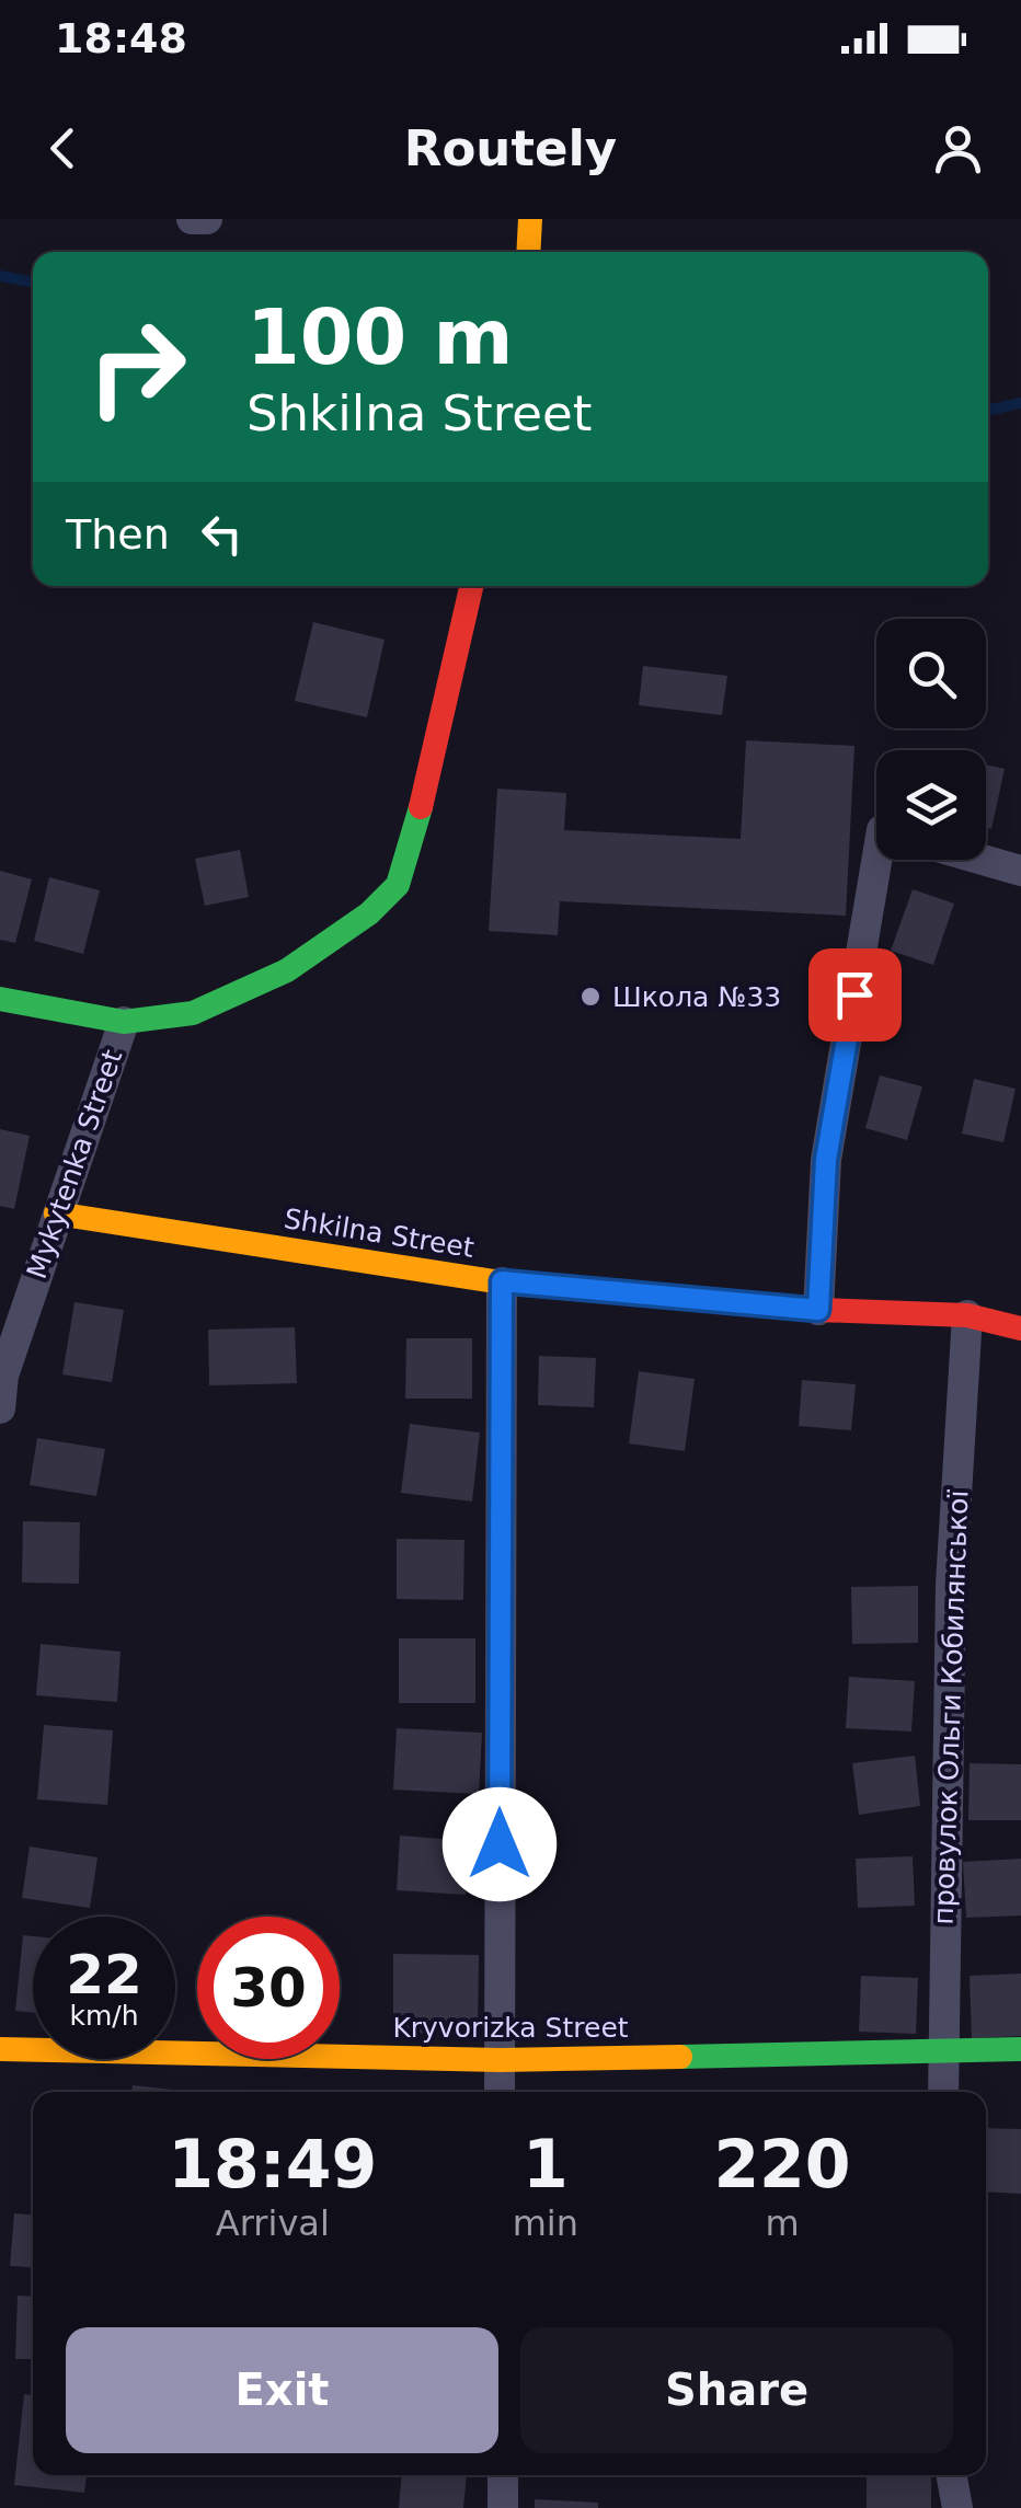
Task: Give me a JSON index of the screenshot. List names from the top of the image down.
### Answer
{
  "streets": {
    "street": [
      "Mykytenka Street",
      "Shkilna Street",
      "провулок Ольги Кобилянської",
      "Kryvorizka Street"
    ]
  },
  "crossings": [
    ["Mykytenka Street", "Shkilna Street"],
    ["Shkilna Street", "провулок Ольги Кобилянської"],
    ["провулок Ольги Кобилянської", "Kryvorizka Street"]
  ],
  "places": ["Школа №33"],
  "page": {
    "status": "18:48",
    "header": "Routely",
    "turn": ["100 m", "Shkilna Street"],
    "then": "Then",
    "speed": "22 km/h",
    "limit": "30",
    "eta": [
      "18:49",
      "Arrival",
      "1",
      "min",
      "220",
      "m"
    ],
    "buttons": ["Exit", "Share"]
  }
}
